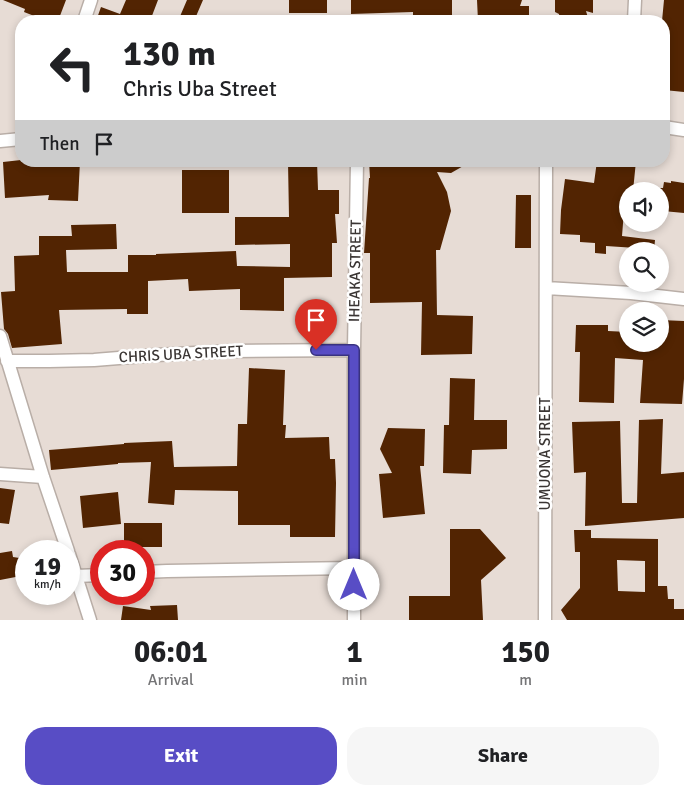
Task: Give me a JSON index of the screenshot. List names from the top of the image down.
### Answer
{
  "streets": {
    "street": ["IHEAKA STREET", "CHRIS UBA STREET", "UMUONA STREET"]
  },
  "crossings": [
    ["IHEAKA STREET", "CHRIS UBA STREET"]
  ],
  "page": {
    "turn": ["130 m", "Chris Uba Street"],
    "then": "Then",
    "speed": "19 km/h",
    "limit": "30",
    "eta": [
      "06:01",
      "Arrival",
      "1",
      "min",
      "150",
      "m"
    ],
    "buttons": ["Exit", "Share"]
  }
}
